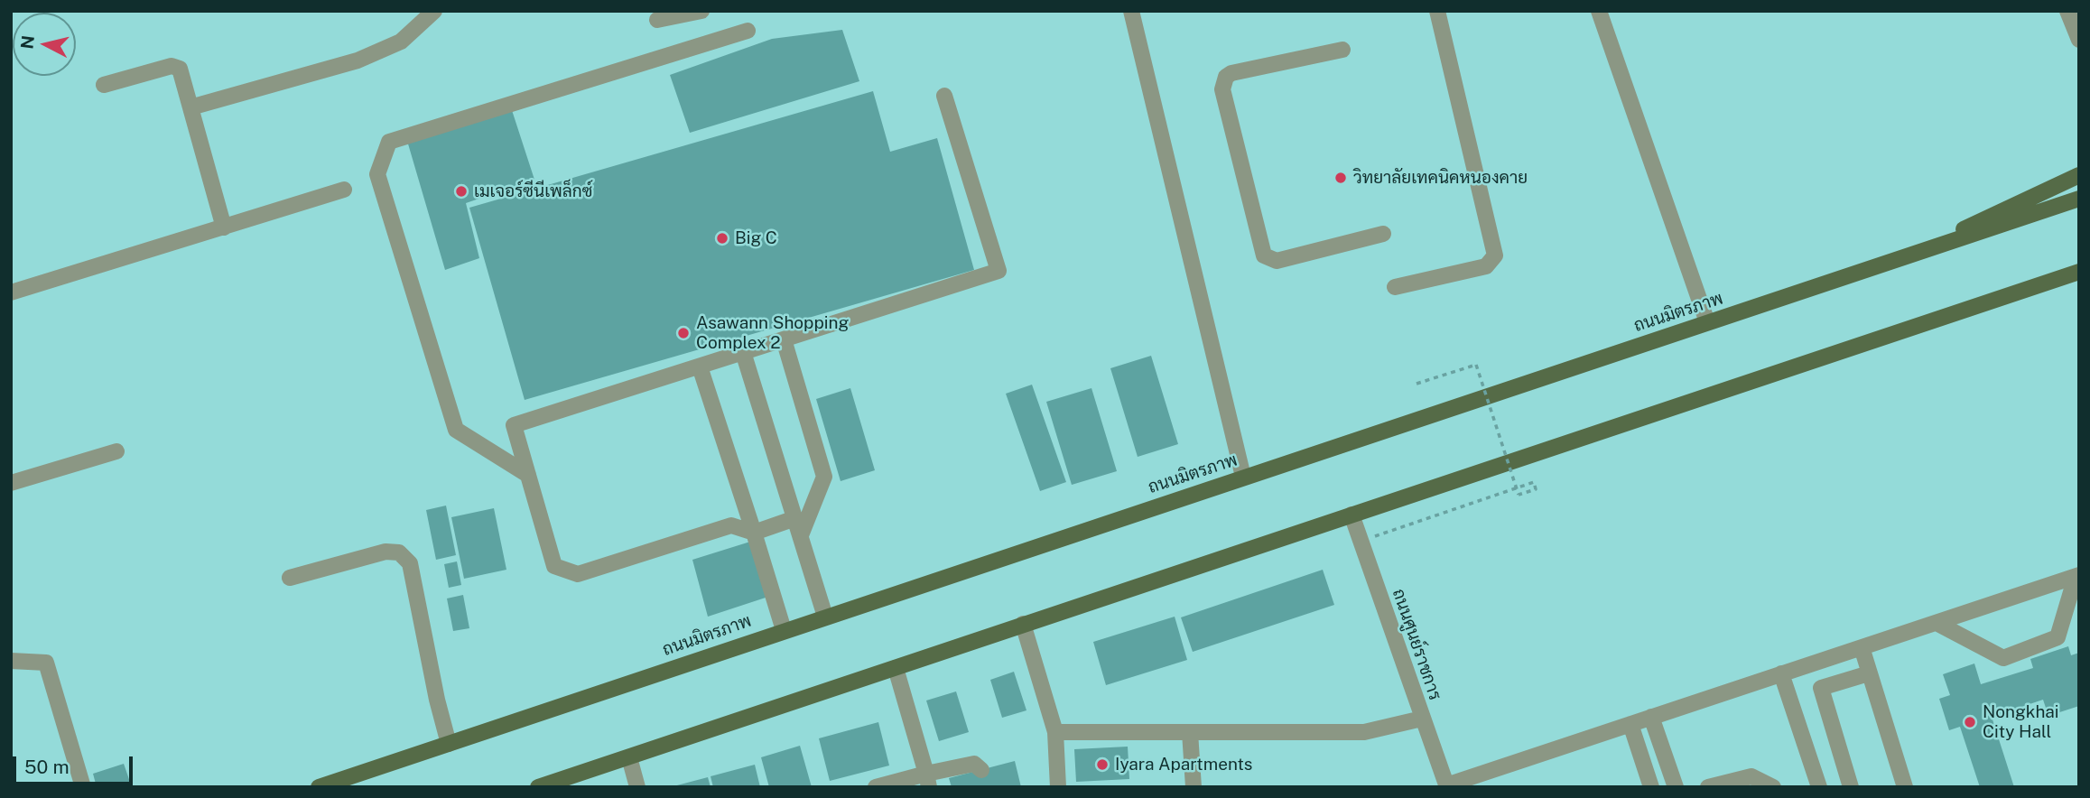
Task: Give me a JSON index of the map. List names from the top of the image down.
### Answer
{
  "streets": {
    "main road": ["ถนนมิตรภาพ"],
    "street": ["ถนนศูนย์ราชการ"]
  },
  "places": [
    "วิทยาลัยเทคนิคหนองคาย",
    "เมเจอร์ซีนีเพล็กซ์",
    "Big C",
    "Asawann Shopping Complex 2",
    "Nongkhai City Hall",
    "Iyara Apartments"
  ],
  "scale_bar": "50 m",
  "north": "left"
}
